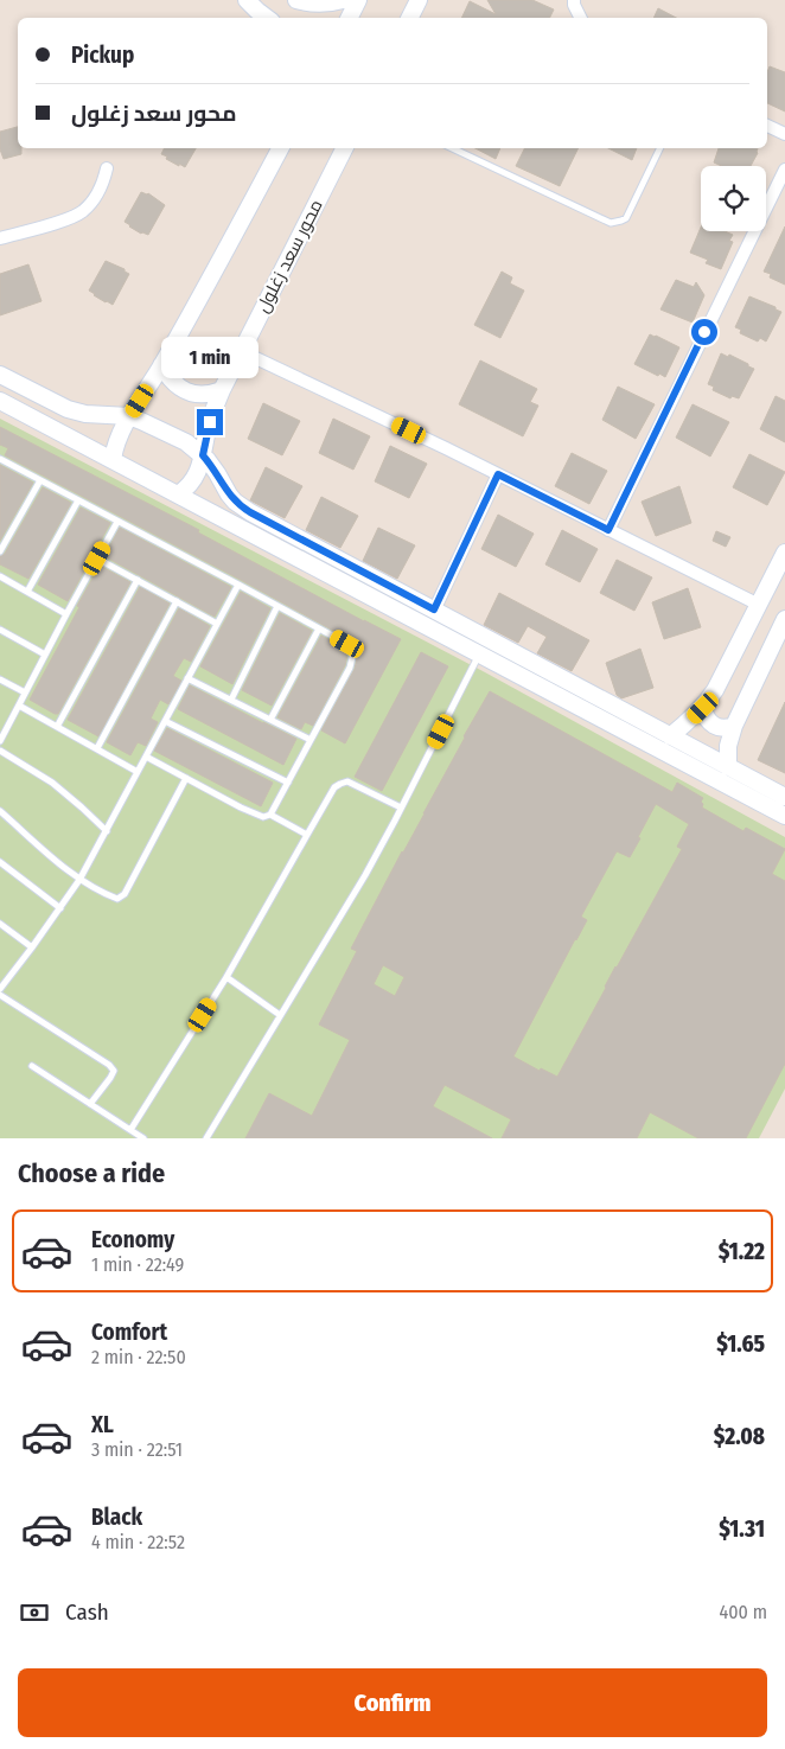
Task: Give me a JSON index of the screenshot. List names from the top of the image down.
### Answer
{
  "streets": {
    "main road": ["محور سعد زغلول"]
  },
  "page": {
    "banner": ["Pickup", "محور سعد زغلول"],
    "bubble": "1 min",
    "heading": "Choose a ride",
    "list": [
      {
        "name": "Economy",
        "note": "1 min · 22:49",
        "value": "$1.22"
      },
      {
        "name": "Comfort",
        "note": "2 min · 22:50",
        "value": "$1.65"
      },
      {
        "name": "XL",
        "note": "3 min · 22:51",
        "value": "$2.08"
      },
      {
        "name": "Black",
        "note": "4 min · 22:52",
        "value": "$1.31"
      }
    ],
    "pay": ["Cash", "400 m"],
    "buttons": "Confirm"
  }
}
